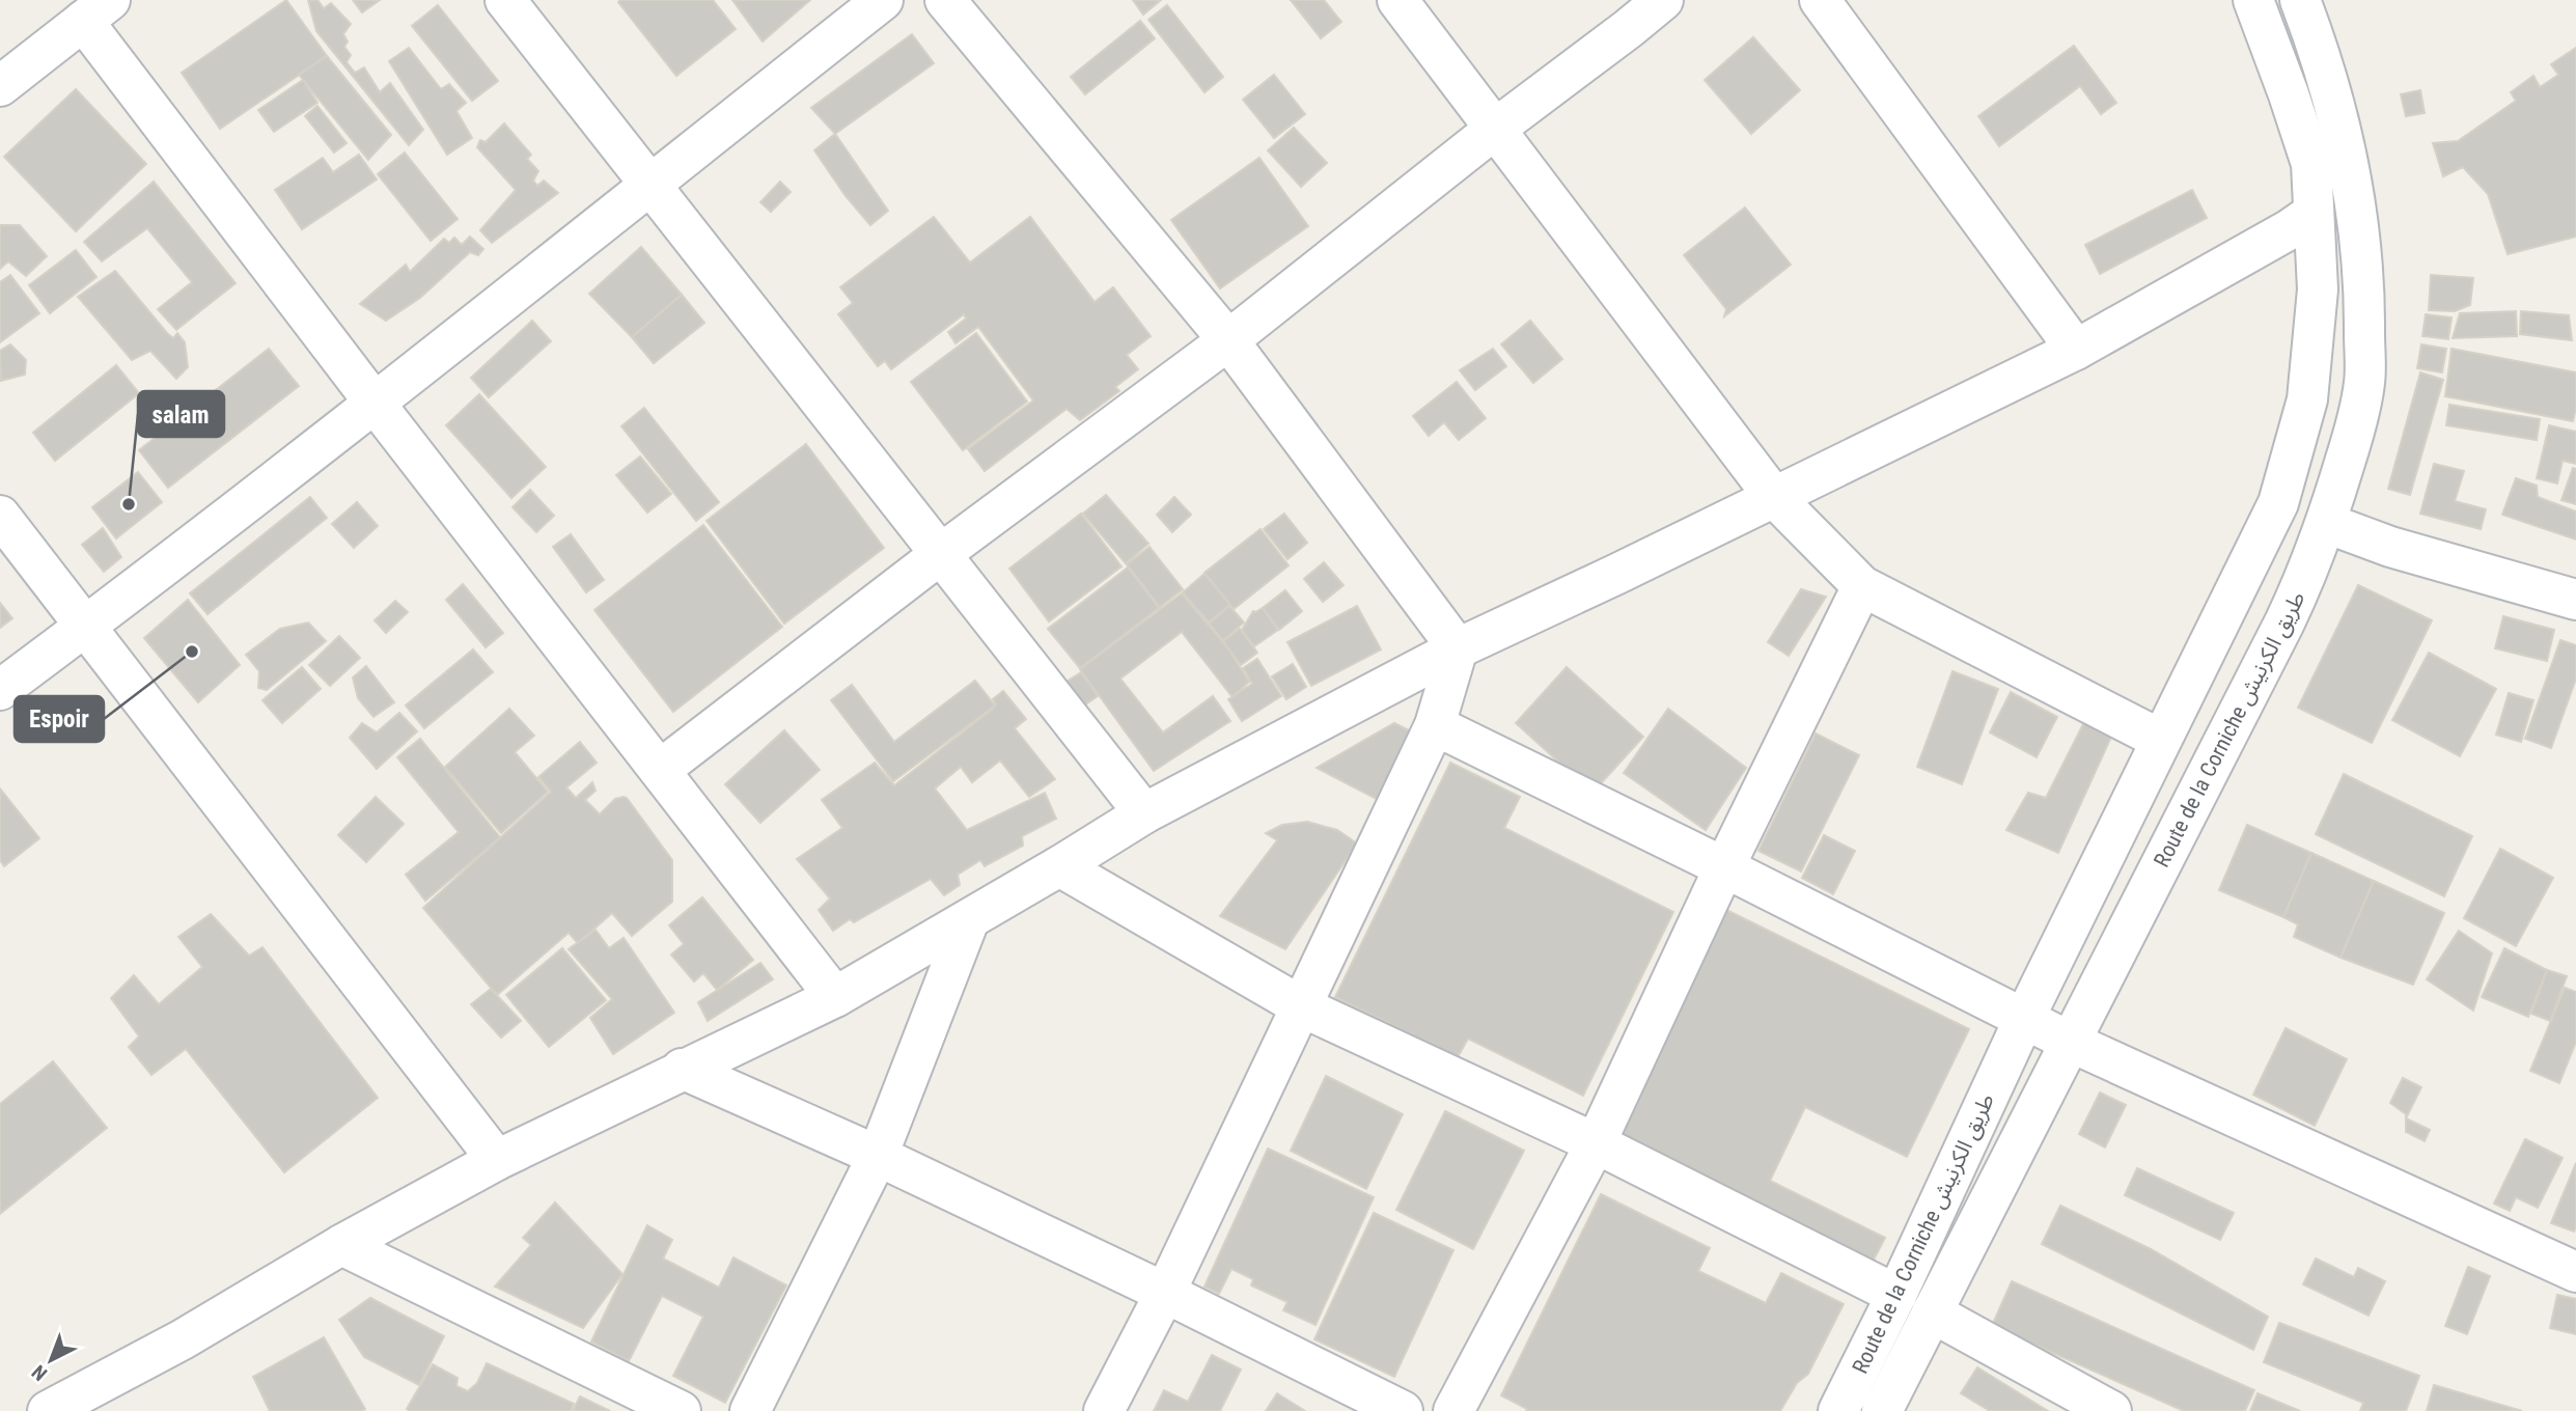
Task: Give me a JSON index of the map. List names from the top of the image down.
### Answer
{
  "streets": {
    "street": ["Route de la Corniche طريق الكرنيش"]
  },
  "places": ["salam", "Espoir"],
  "north": "bottom left"
}
